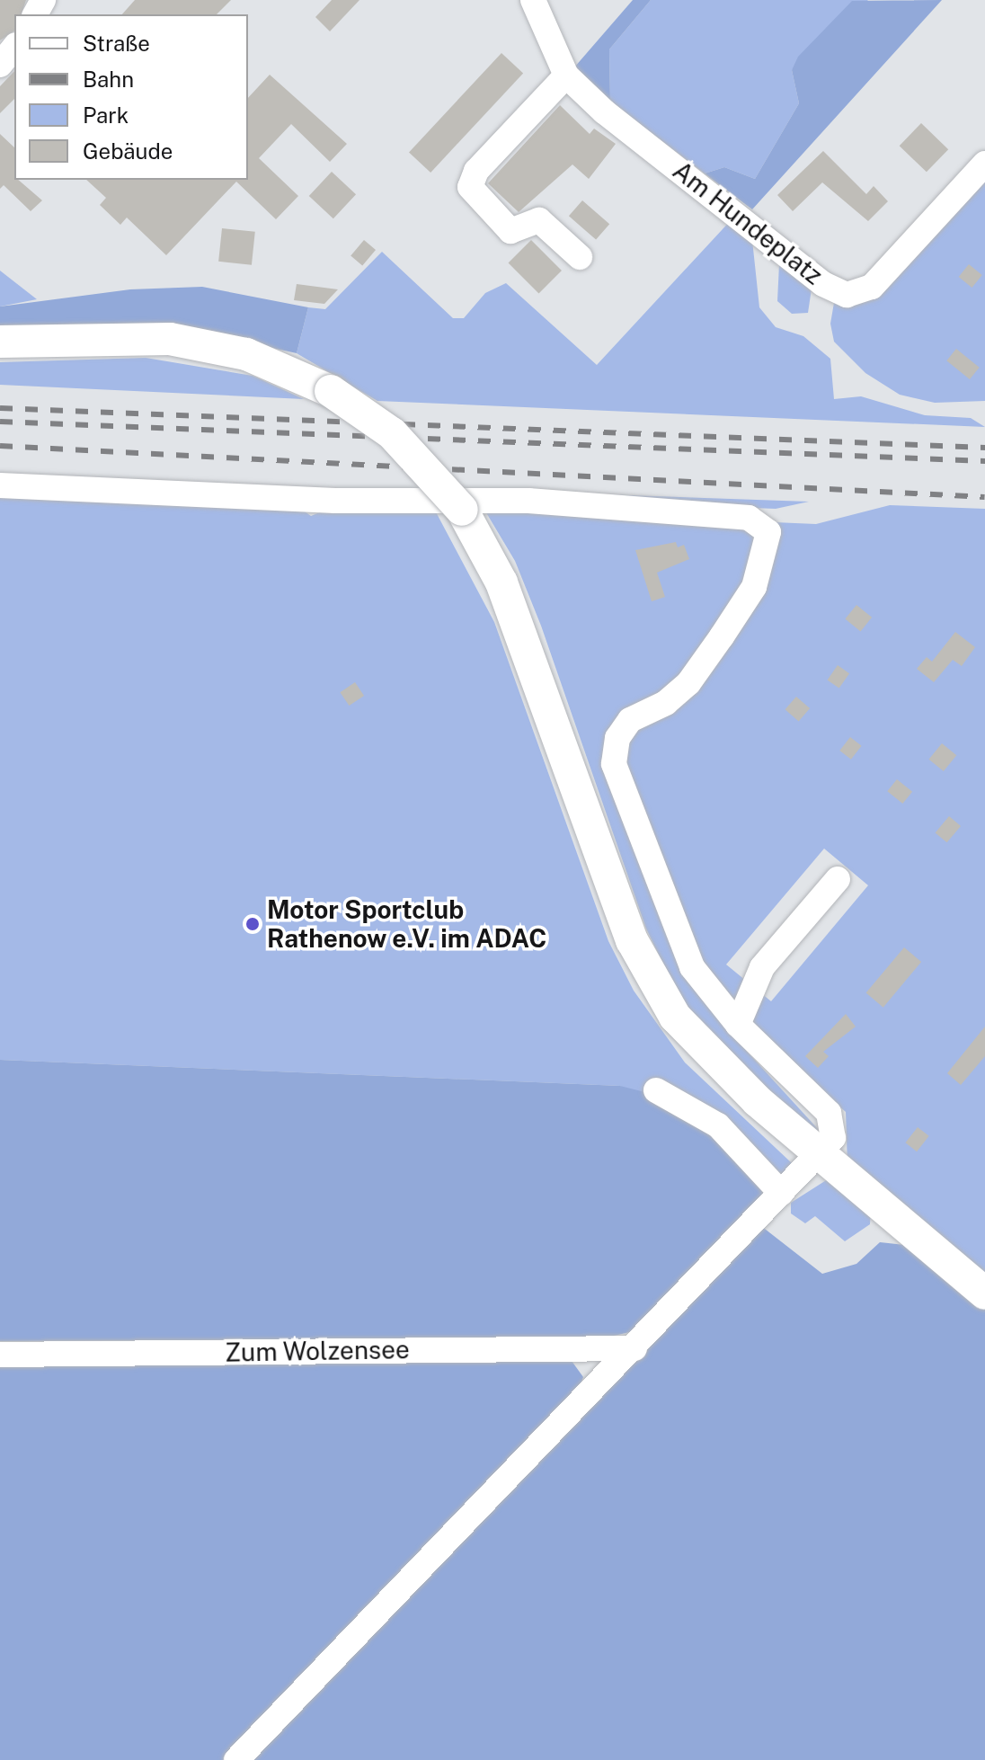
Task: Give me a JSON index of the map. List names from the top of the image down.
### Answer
{
  "streets": {
    "street": ["Am Hundeplatz", "Zum Wolzensee"]
  },
  "places": ["Motor Sportclub Rathenow e.V. im ADAC"],
  "legend": [
    "Straße",
    "Bahn",
    "Park",
    "Gebäude"
  ]
}
